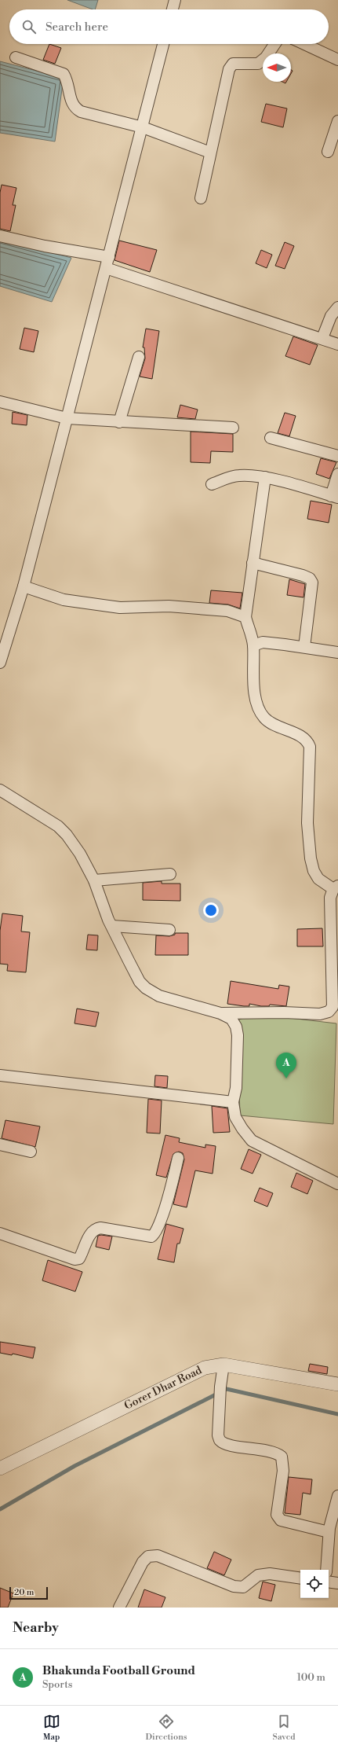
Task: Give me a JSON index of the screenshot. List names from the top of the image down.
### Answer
{
  "streets": {
    "street": ["Gorer Dhar Road"]
  },
  "scale_bar": "20 m",
  "north": "left",
  "page": {
    "search": "Search here",
    "pins": "A",
    "scale": "20 m",
    "heading": "Nearby",
    "list": [
      {
        "mark": "A",
        "name": "Bhakunda Football Ground",
        "note": "Sports",
        "value": "100 m"
      }
    ],
    "nav": ["Map", "Directions", "Saved"]
  }
}
